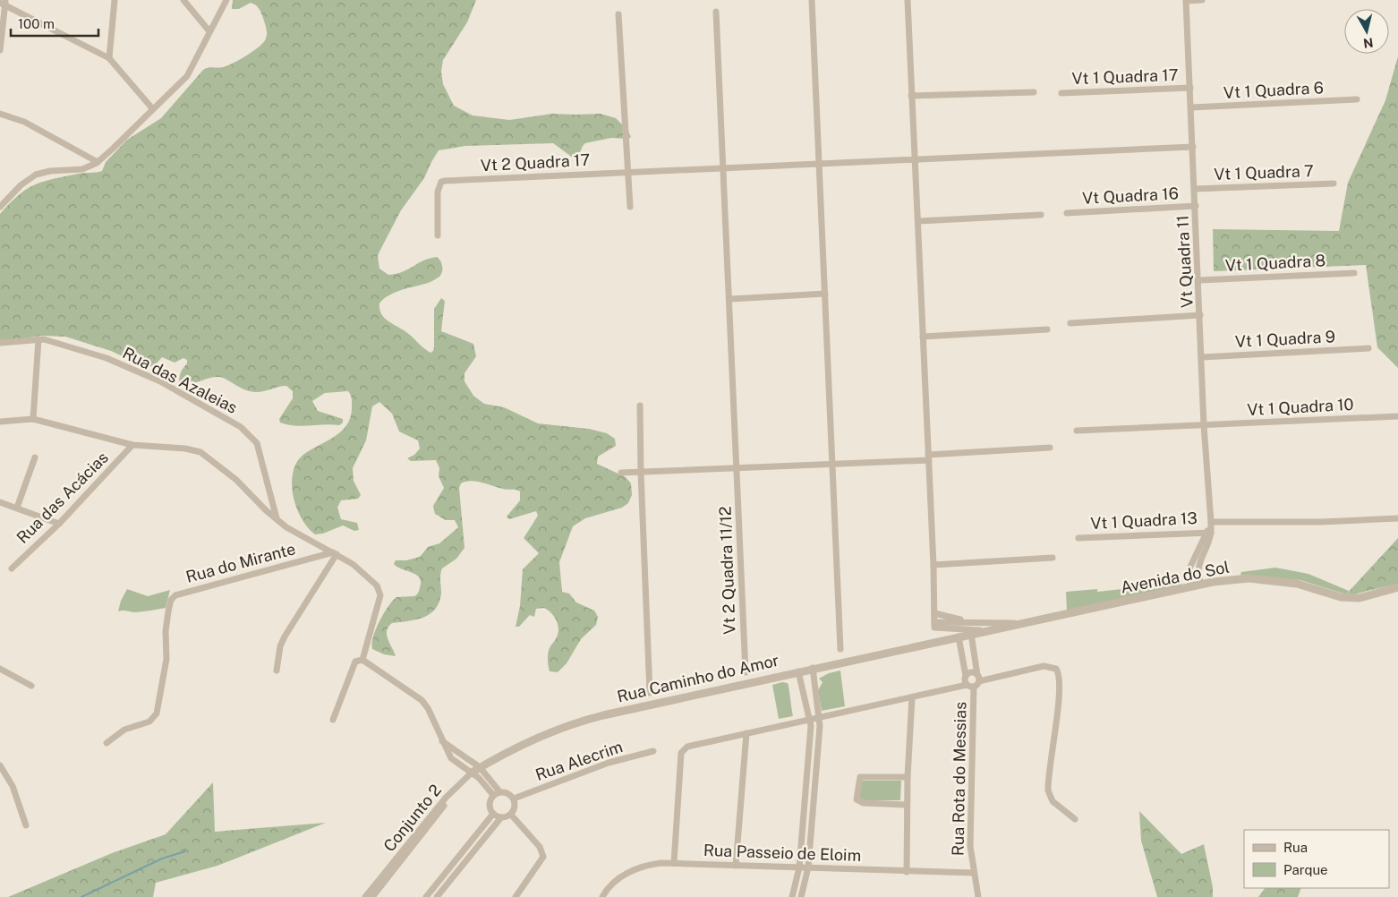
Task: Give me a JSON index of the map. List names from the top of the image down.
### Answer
{
  "streets": {
    "street": [
      "Vt 1 Quadra 17",
      "Vt 1 Quadra 6",
      "Vt 2 Quadra 17",
      "Vt 1 Quadra 7",
      "Vt Quadra 16",
      "Vt Quadra 11",
      "Vt 1 Quadra 8",
      "Vt 1 Quadra 9",
      "Rua das Azaleias",
      "Vt 1 Quadra 10",
      "Rua das Acácias",
      "Vt 1 Quadra 13",
      "Rua do Mirante",
      "Vt 2 Quadra 11/12",
      "Avenida do Sol",
      "Rua Caminho do Amor",
      "Rua Alecrim",
      "Rua Rota do Messias",
      "Conjunto 2",
      "Rua Passeio de Eloim"
    ]
  },
  "crossings": [
    ["Vt 1 Quadra 17", "Vt Quadra 11"],
    ["Vt 1 Quadra 6", "Vt Quadra 11"],
    ["Vt 2 Quadra 17", "Vt Quadra 11"],
    ["Vt 2 Quadra 17", "Vt 2 Quadra 11/12"],
    ["Vt 1 Quadra 7", "Vt Quadra 11"],
    ["Vt Quadra 16", "Vt Quadra 11"],
    ["Vt Quadra 11", "Vt 1 Quadra 8"],
    ["Vt Quadra 11", "Vt 1 Quadra 9"],
    ["Vt Quadra 11", "Vt 1 Quadra 10"],
    ["Vt Quadra 11", "Vt 1 Quadra 13"],
    ["Avenida do Sol", "Rua Caminho do Amor"],
    ["Rua Caminho do Amor", "Conjunto 2"],
    ["Rua Rota do Messias", "Rua Passeio de Eloim"]
  ],
  "legend": ["Rua", "Parque"],
  "scale_bar": "100 m",
  "north": "bottom"
}
